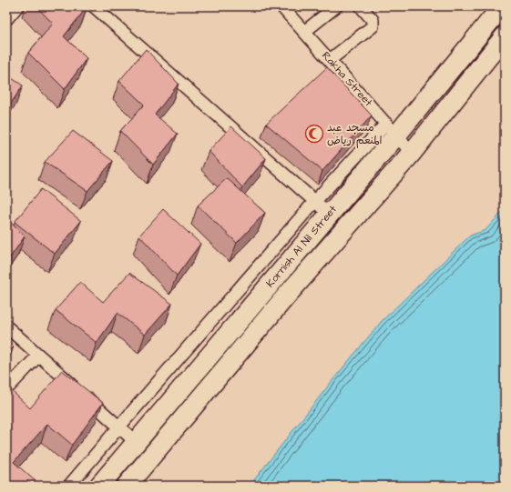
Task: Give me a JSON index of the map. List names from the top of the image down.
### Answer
{
  "streets": {
    "highway": ["Kornish Al Nil Street"],
    "street": ["Rakha Street"]
  },
  "crossings": [
    ["Rakha Street", "Kornish Al Nil Street"]
  ],
  "places": {
    "mosque": ["مسجد عبد المنعم رياض"]
  }
}
